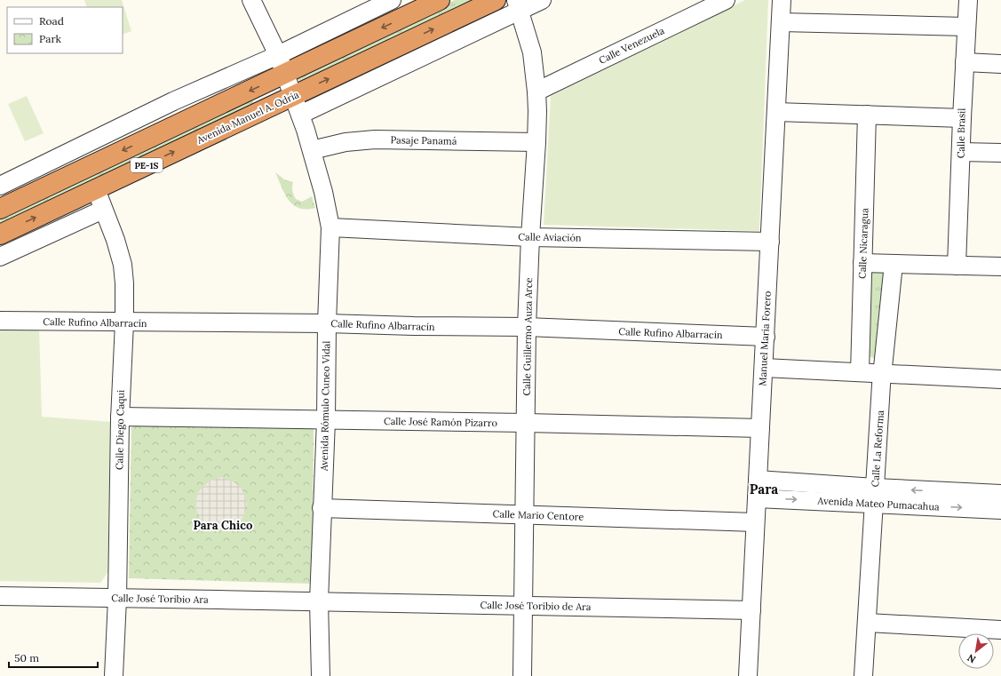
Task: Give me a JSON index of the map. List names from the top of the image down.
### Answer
{
  "streets": {
    "highway": ["Avenida Manuel A. Odría", "PE-1S"],
    "street": [
      "Calle Venezuela",
      "Calle Brasil",
      "Pasaje Panamá",
      "Calle Aviación",
      "Calle Nicaragua",
      "Calle Rufino Albarracín",
      "Calle Guillermo Auza Arce",
      "Manuel Maria Forero",
      "Avenida Rómulo Cuneo Vidal",
      "Calle José Ramón Pizarro",
      "Calle Diego Caqui",
      "Calle La Reforma",
      "Avenida Mateo Pumacahua",
      "Calle Mario Centore",
      "Calle José Toribio Ara",
      "Calle José Toribio de Ara"
    ]
  },
  "crossings": [
    ["Calle Venezuela", "Calle Guillermo Auza Arce"],
    ["Avenida Manuel A. Odría", "Calle Guillermo Auza Arce"],
    ["Avenida Manuel A. Odría", "Avenida Rómulo Cuneo Vidal"],
    ["Avenida Manuel A. Odría", "Calle Diego Caqui"],
    ["Pasaje Panamá", "Calle Guillermo Auza Arce"],
    ["Pasaje Panamá", "Avenida Rómulo Cuneo Vidal"],
    ["PE-1S", "Avenida Rómulo Cuneo Vidal"],
    ["Calle Aviación", "Calle Guillermo Auza Arce"],
    ["Calle Aviación", "Manuel Maria Forero"],
    ["Calle Aviación", "Avenida Rómulo Cuneo Vidal"],
    ["Calle Rufino Albarracín", "Calle Guillermo Auza Arce"],
    ["Calle Rufino Albarracín", "Manuel Maria Forero"],
    ["Calle Rufino Albarracín", "Avenida Rómulo Cuneo Vidal"],
    ["Calle Rufino Albarracín", "Calle Diego Caqui"],
    ["Calle Guillermo Auza Arce", "Calle José Ramón Pizarro"],
    ["Calle Guillermo Auza Arce", "Calle Mario Centore"],
    ["Calle Guillermo Auza Arce", "Calle José Toribio de Ara"],
    ["Manuel Maria Forero", "Calle José Ramón Pizarro"],
    ["Manuel Maria Forero", "Avenida Mateo Pumacahua"],
    ["Manuel Maria Forero", "Calle Mario Centore"],
    ["Manuel Maria Forero", "Calle José Toribio de Ara"],
    ["Avenida Rómulo Cuneo Vidal", "Calle José Ramón Pizarro"],
    ["Avenida Rómulo Cuneo Vidal", "Calle Mario Centore"],
    ["Avenida Rómulo Cuneo Vidal", "Calle José Toribio Ara"],
    ["Avenida Rómulo Cuneo Vidal", "Calle José Toribio de Ara"],
    ["Calle José Ramón Pizarro", "Calle Diego Caqui"],
    ["Calle Diego Caqui", "Calle José Toribio Ara"],
    ["Calle La Reforma", "Avenida Mateo Pumacahua"],
    ["Calle José Toribio Ara", "Calle José Toribio de Ara"]
  ],
  "districts": ["Para", "Para Chico"],
  "legend": ["Road", "Park"],
  "scale_bar": "50 m",
  "north": "bottom left"
}
